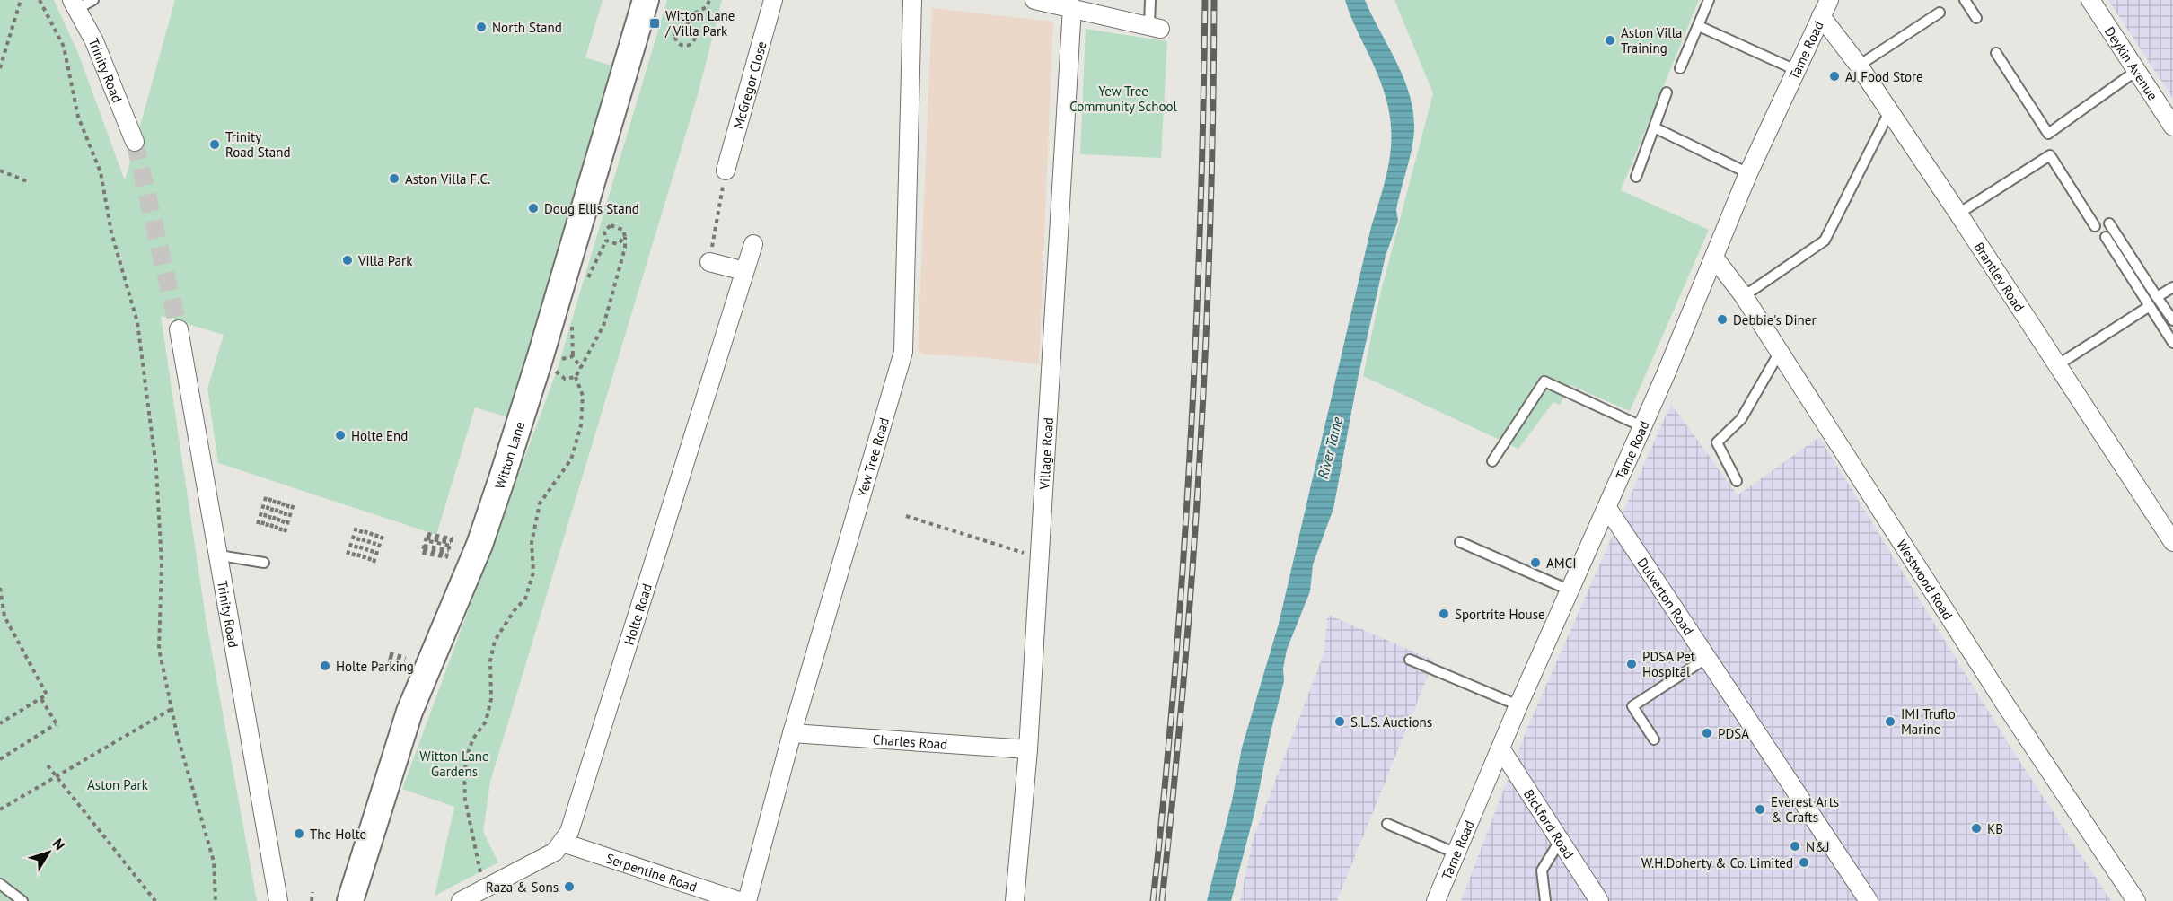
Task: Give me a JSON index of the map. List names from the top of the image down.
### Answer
{
  "streets": {
    "main road": ["Witton Lane"],
    "street": [
      "Tame Road",
      "Deykin Avenue",
      "Trinity Road",
      "McGregor Close",
      "Brantley Road",
      "Village Road",
      "Yew Tree Road",
      "Westwood Road",
      "Dulverton Road",
      "Holte Road",
      "Charles Road",
      "Bickford Road",
      "Serpentine Road"
    ]
  },
  "crossings": [
    ["Tame Road", "Brantley Road"],
    ["Tame Road", "Westwood Road"],
    ["Tame Road", "Dulverton Road"],
    ["Tame Road", "Bickford Road"],
    ["Village Road", "Charles Road"],
    ["Yew Tree Road", "Charles Road"],
    ["Holte Road", "Serpentine Road"]
  ],
  "water": ["River Tame"],
  "parks": ["Yew Tree Community School", "Witton Lane Gardens", "Aston Park"],
  "places": {
    "transit": ["Witton Lane / Villa Park"],
    "other": [
      "North Stand",
      "Aston Villa Training",
      "AJ Food Store",
      "Trinity Road Stand",
      "Aston Villa F.C.",
      "Doug Ellis Stand",
      "Villa Park",
      "Debbie's Diner",
      "Holte End",
      "AMCI",
      "Sportrite House",
      "PDSA Pet Hospital",
      "Holte Parking",
      "S.L.S. Auctions",
      "IMI Truflo Marine",
      "PDSA",
      "Everest Arts & Crafts",
      "KB",
      "The Holte",
      "N&J",
      "W.H.Doherty & Co. Limited",
      "Raza & Sons"
    ]
  },
  "north": "top right"
}
